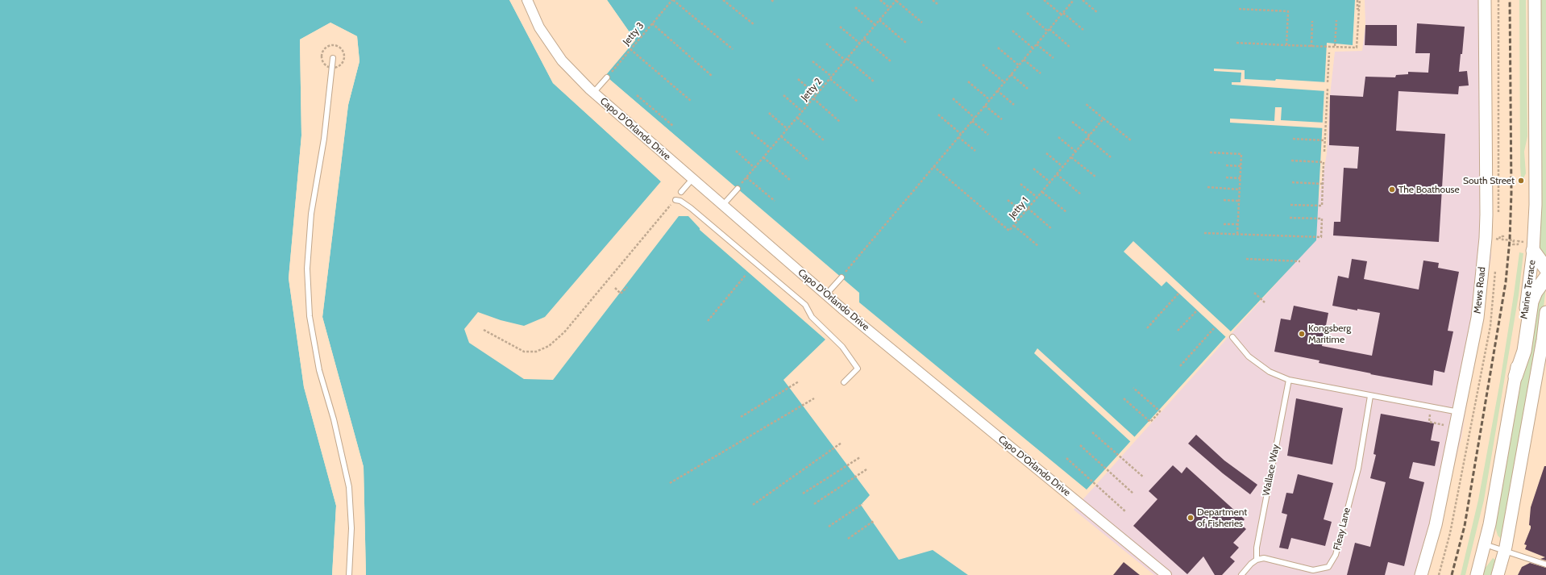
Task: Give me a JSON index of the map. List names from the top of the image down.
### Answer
{
  "streets": {
    "street": ["Capo D'Orlando Drive", "Marine Terrace", "Mews Road"],
    "lane": ["Wallace Way", "Fleay Lane"],
    "path": ["Jetty 3", "Jetty 2", "Jetty 1"]
  },
  "crossings": [
    ["Wallace Way", "Fleay Lane"]
  ],
  "places": [
    "South Street",
    "The Boathouse",
    "Kongsberg Maritime",
    "Department of Fisheries"
  ]
}
